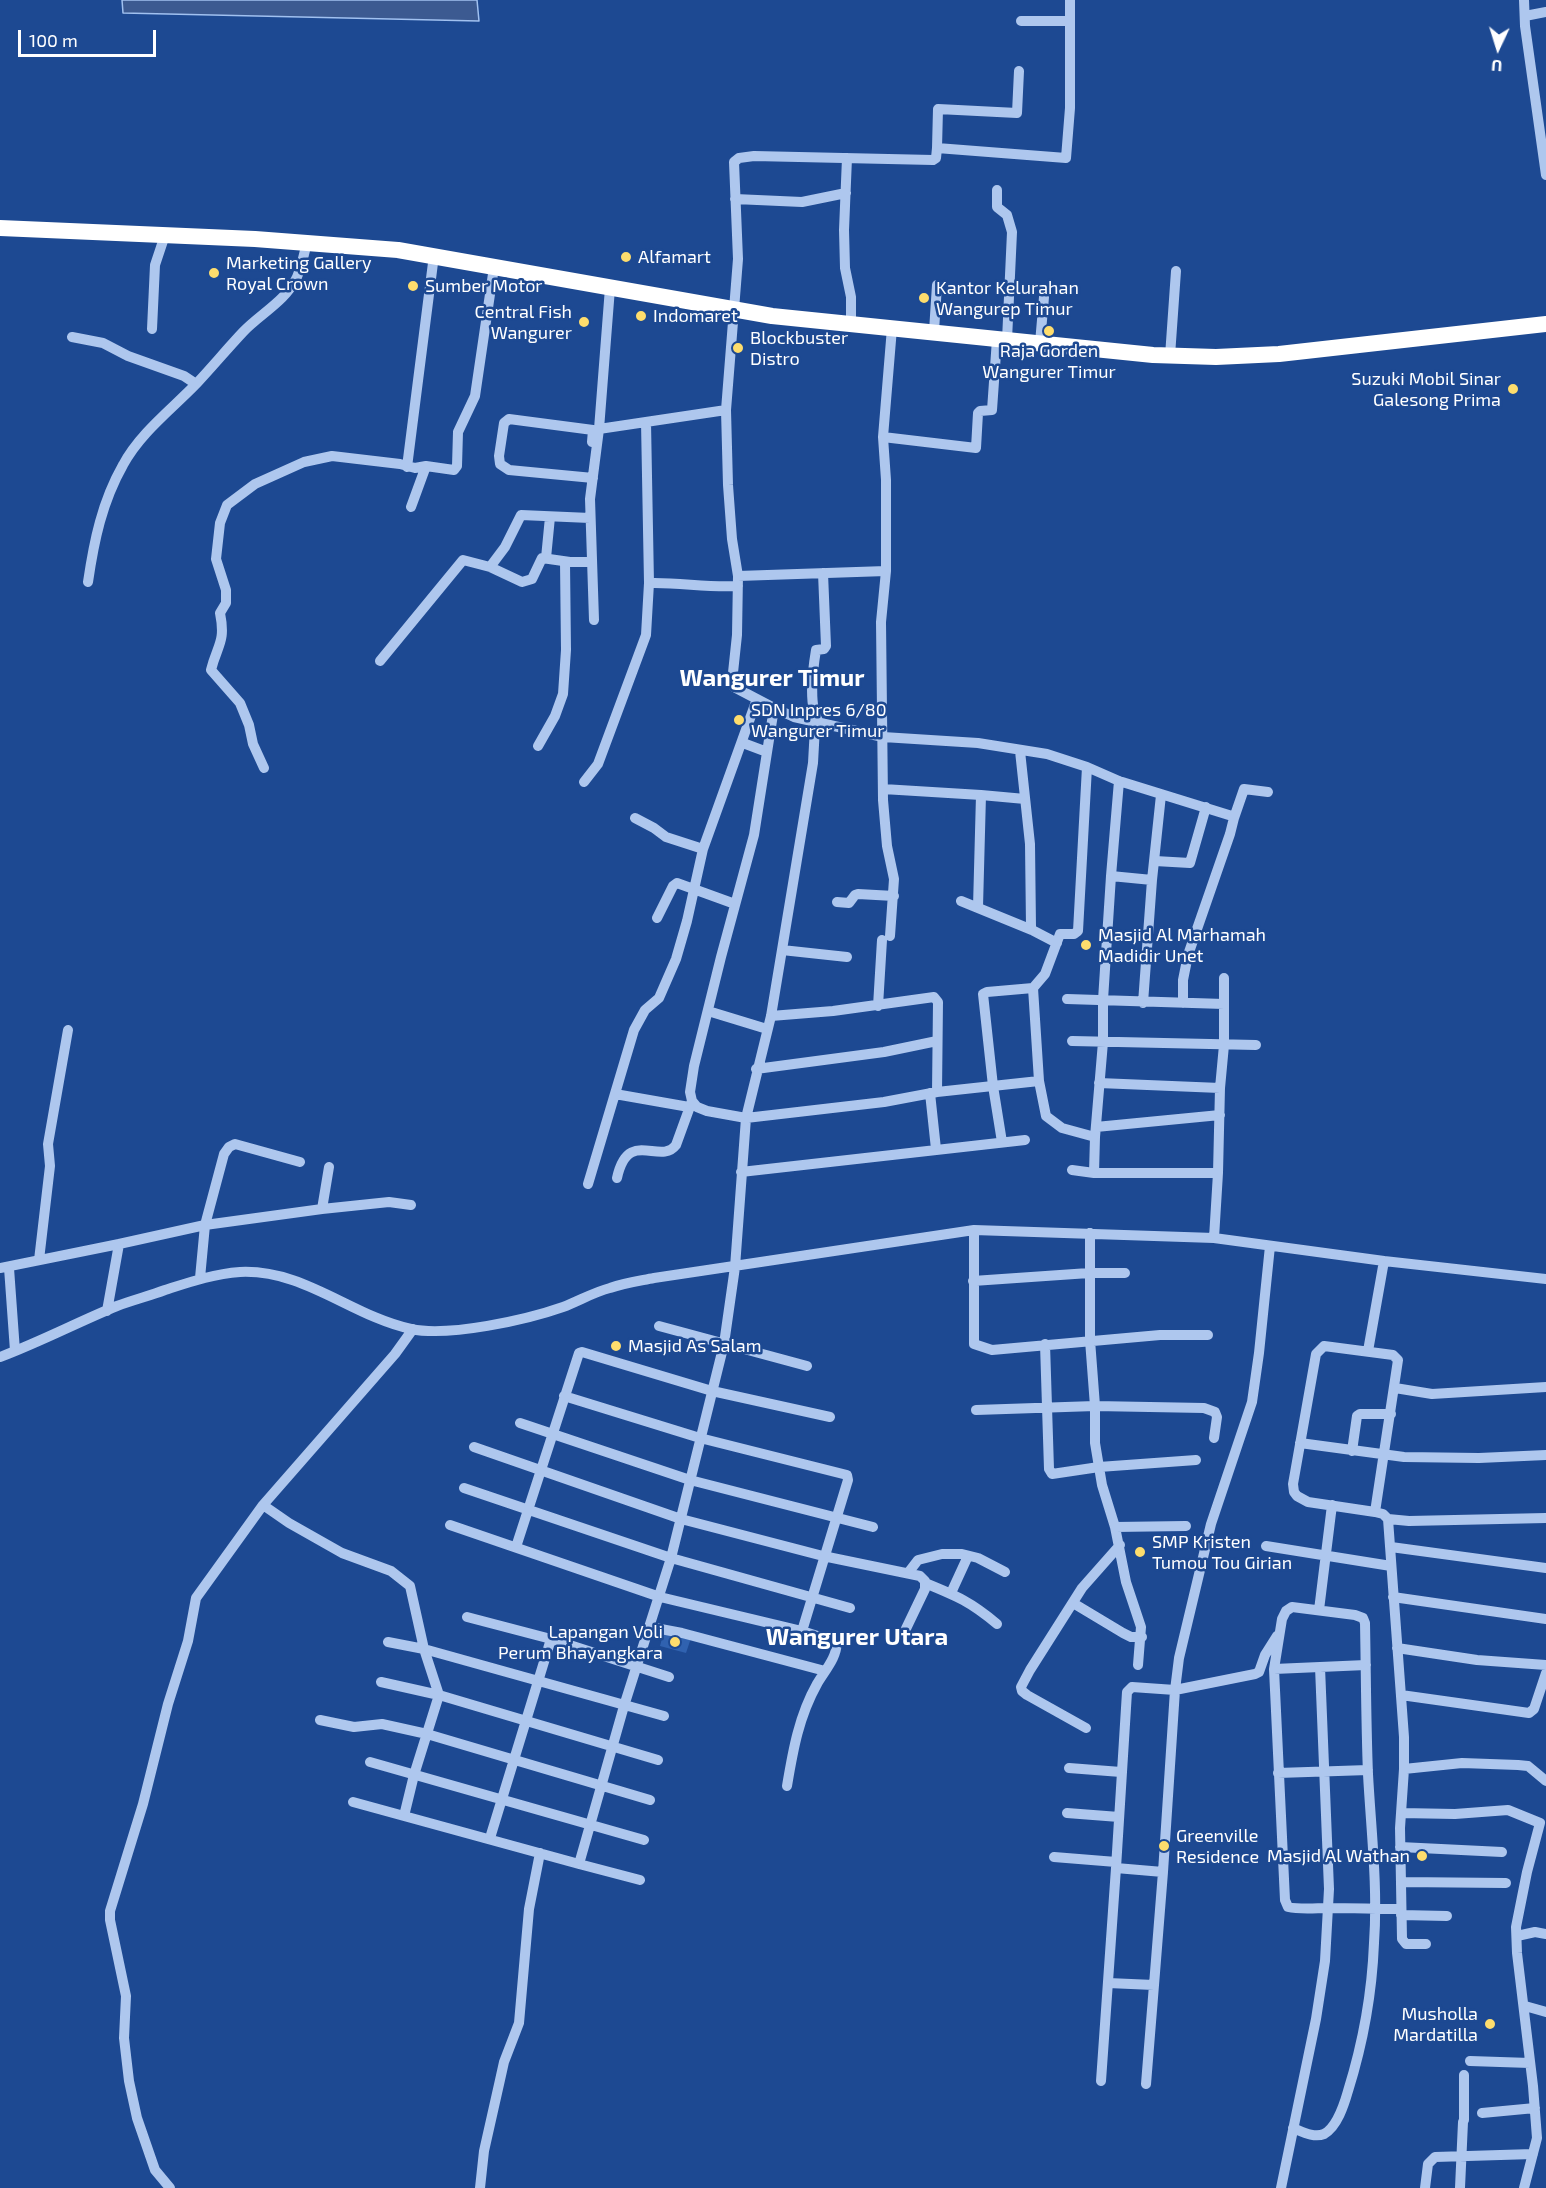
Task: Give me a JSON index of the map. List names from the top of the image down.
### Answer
{
  "districts": ["Wangurer Timur", "Wangurer Utara"],
  "places": [
    "Alfamart",
    "Marketing Gallery Royal Crown",
    "Sumber Motor",
    "Kantor Kelurahan Wangurep Timur",
    "Indomaret",
    "Central Fish Wangurer",
    "Raja Gorden Wangurer Timur",
    "Blockbuster Distro",
    "Suzuki Mobil Sinar Galesong Prima",
    "SDN Inpres 6/80 Wangurer Timur",
    "Masjid Al Marhamah Madidir Unet",
    "Masjid As Salam",
    "SMP Kristen Tumou Tou Girian",
    "Lapangan Voli Perum Bhayangkara",
    "Greenville Residence",
    "Masjid Al Wathan",
    "Musholla Mardatilla"
  ],
  "scale_bar": "100 m",
  "north": "bottom"
}
